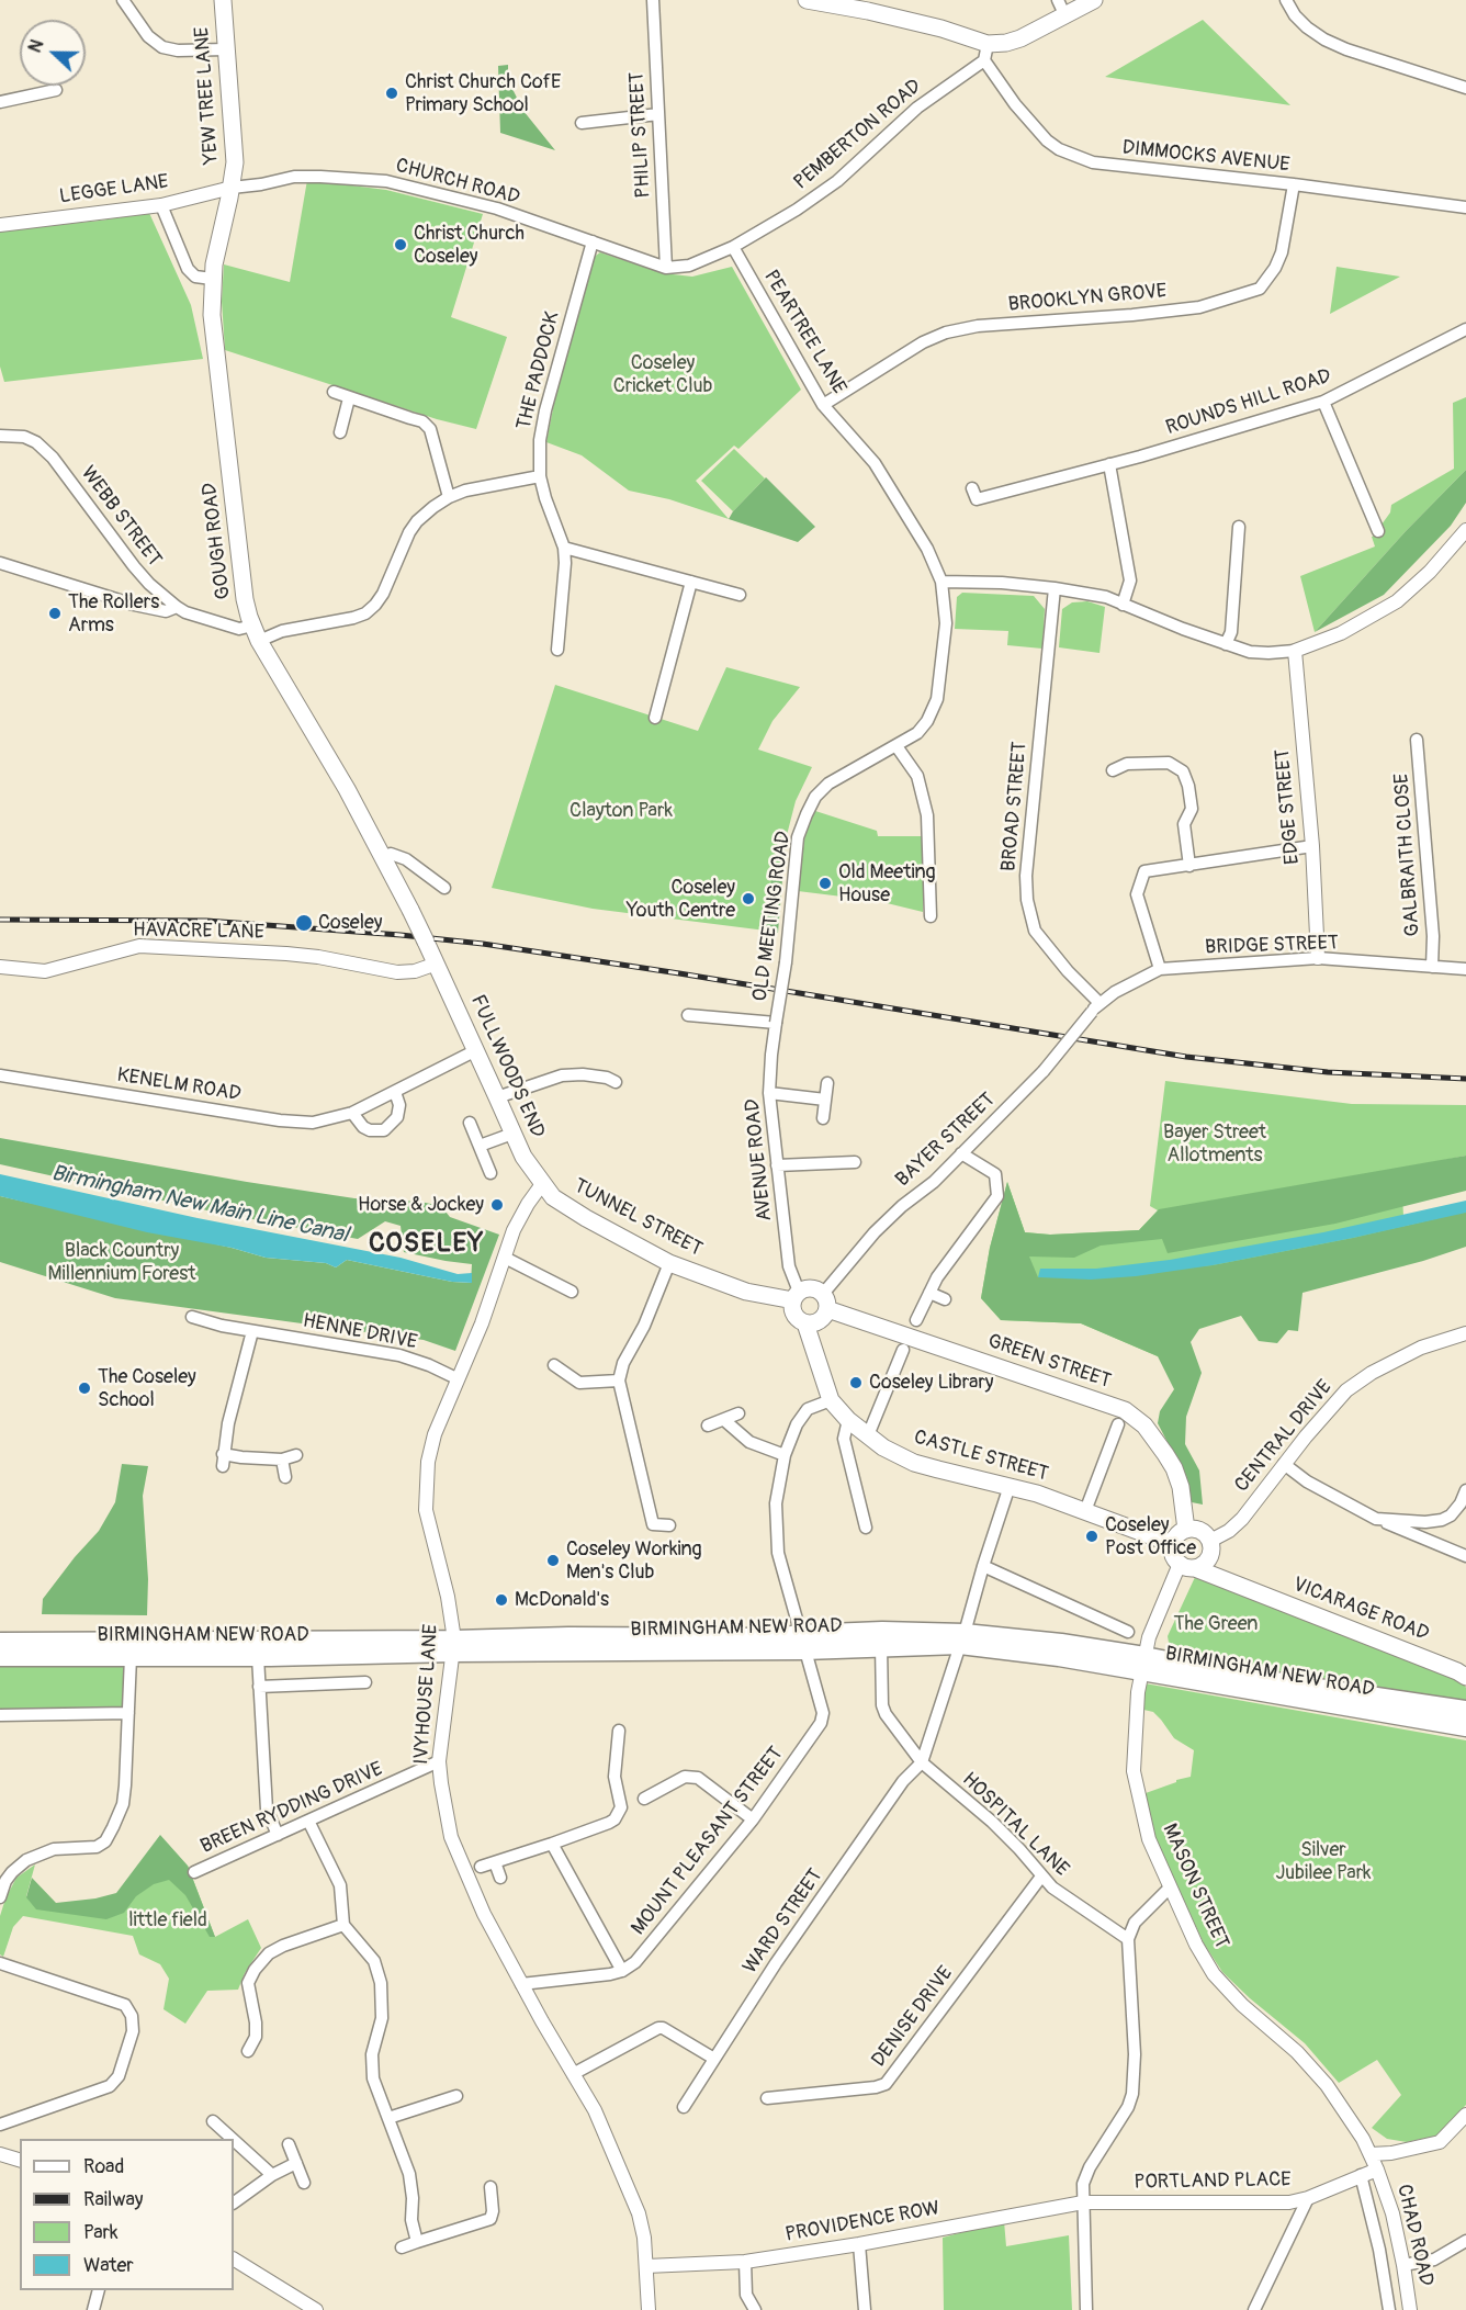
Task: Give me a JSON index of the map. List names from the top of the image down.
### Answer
{
  "streets": {
    "highway": ["BIRMINGHAM NEW ROAD"],
    "main road": [
      "YEW TREE LANE",
      "GOUGH ROAD",
      "FULLWOODS END",
      "TUNNEL STREET",
      "GREEN STREET",
      "CASTLE STREET",
      "VICARAGE ROAD"
    ],
    "street": [
      "PHILIP STREET",
      "PEMBERTON ROAD",
      "DIMMOCKS AVENUE",
      "CHURCH ROAD",
      "LEGGE LANE",
      "BROOKLYN GROVE",
      "PEARTREE LANE",
      "THE PADDOCK",
      "ROUNDS HILL ROAD",
      "WEBB STREET",
      "BROAD STREET",
      "EDGE STREET",
      "GALBRAITH CLOSE",
      "OLD MEETING ROAD",
      "HAVACRE LANE",
      "BRIDGE STREET",
      "KENELM ROAD",
      "BAYER STREET",
      "AVENUE ROAD",
      "HENNE DRIVE",
      "CENTRAL DRIVE",
      "IVYHOUSE LANE",
      "BREEN RYDDING DRIVE",
      "HOSPITAL LANE",
      "MOUNT PLEASANT STREET",
      "MASON STREET",
      "WARD STREET",
      "DENISE DRIVE",
      "PORTLAND PLACE",
      "PROVIDENCE ROW",
      "CHAD ROAD"
    ]
  },
  "crossings": [
    ["YEW TREE LANE", "CHURCH ROAD"],
    ["YEW TREE LANE", "LEGGE LANE"],
    ["YEW TREE LANE", "GOUGH ROAD"],
    ["PHILIP STREET", "PEMBERTON ROAD"],
    ["PHILIP STREET", "CHURCH ROAD"],
    ["PEMBERTON ROAD", "DIMMOCKS AVENUE"],
    ["PEMBERTON ROAD", "CHURCH ROAD"],
    ["PEMBERTON ROAD", "PEARTREE LANE"],
    ["DIMMOCKS AVENUE", "BROOKLYN GROVE"],
    ["CHURCH ROAD", "LEGGE LANE"],
    ["CHURCH ROAD", "THE PADDOCK"],
    ["CHURCH ROAD", "GOUGH ROAD"],
    ["LEGGE LANE", "GOUGH ROAD"],
    ["BROOKLYN GROVE", "PEARTREE LANE"],
    ["PEARTREE LANE", "OLD MEETING ROAD"],
    ["WEBB STREET", "GOUGH ROAD"],
    ["GOUGH ROAD", "HAVACRE LANE"],
    ["GOUGH ROAD", "FULLWOODS END"],
    ["BROAD STREET", "BRIDGE STREET"],
    ["BROAD STREET", "BAYER STREET"],
    ["EDGE STREET", "BRIDGE STREET"],
    ["GALBRAITH CLOSE", "BRIDGE STREET"],
    ["OLD MEETING ROAD", "AVENUE ROAD"],
    ["HAVACRE LANE", "FULLWOODS END"],
    ["BRIDGE STREET", "BAYER STREET"],
    ["FULLWOODS END", "KENELM ROAD"],
    ["FULLWOODS END", "TUNNEL STREET"],
    ["FULLWOODS END", "IVYHOUSE LANE"],
    ["BAYER STREET", "AVENUE ROAD"],
    ["BAYER STREET", "TUNNEL STREET"],
    ["BAYER STREET", "GREEN STREET"],
    ["BAYER STREET", "CASTLE STREET"],
    ["AVENUE ROAD", "TUNNEL STREET"],
    ["AVENUE ROAD", "GREEN STREET"],
    ["AVENUE ROAD", "CASTLE STREET"],
    ["TUNNEL STREET", "GREEN STREET"],
    ["TUNNEL STREET", "CASTLE STREET"],
    ["TUNNEL STREET", "IVYHOUSE LANE"],
    ["HENNE DRIVE", "IVYHOUSE LANE"],
    ["GREEN STREET", "CENTRAL DRIVE"],
    ["GREEN STREET", "CASTLE STREET"],
    ["GREEN STREET", "VICARAGE ROAD"],
    ["GREEN STREET", "MASON STREET"],
    ["CENTRAL DRIVE", "CASTLE STREET"],
    ["CENTRAL DRIVE", "VICARAGE ROAD"],
    ["CENTRAL DRIVE", "MASON STREET"],
    ["CASTLE STREET", "VICARAGE ROAD"],
    ["CASTLE STREET", "MOUNT PLEASANT STREET"],
    ["CASTLE STREET", "MASON STREET"],
    ["VICARAGE ROAD", "MASON STREET"],
    ["BIRMINGHAM NEW ROAD", "IVYHOUSE LANE"],
    ["BIRMINGHAM NEW ROAD", "HOSPITAL LANE"],
    ["BIRMINGHAM NEW ROAD", "MOUNT PLEASANT STREET"],
    ["BIRMINGHAM NEW ROAD", "MASON STREET"],
    ["IVYHOUSE LANE", "BREEN RYDDING DRIVE"],
    ["IVYHOUSE LANE", "PROVIDENCE ROW"],
    ["HOSPITAL LANE", "WARD STREET"],
    ["HOSPITAL LANE", "DENISE DRIVE"],
    ["MASON STREET", "PORTLAND PLACE"],
    ["MASON STREET", "CHAD ROAD"],
    ["PORTLAND PLACE", "PROVIDENCE ROW"],
    ["PORTLAND PLACE", "CHAD ROAD"]
  ],
  "districts": ["COSELEY"],
  "water": ["Birmingham New Main Line Canal"],
  "parks": [
    "Coseley Cricket Club",
    "Clayton Park",
    "Bayer Street Allotments",
    "Black Country Millennium Forest",
    "The Green",
    "Silver Jubilee Park",
    "little field"
  ],
  "places": [
    "Christ Church CofE Primary School",
    "Christ Church Coseley",
    "The Rollers Arms",
    "Old Meeting House",
    "Coseley Youth Centre",
    "Coseley",
    "Horse & Jockey",
    "Coseley Library",
    "The Coseley School",
    "Coseley Post Office",
    "Coseley Working Men's Club",
    "McDonald's"
  ],
  "legend": [
    "Road",
    "Railway",
    "Park",
    "Water"
  ],
  "north": "left"
}
